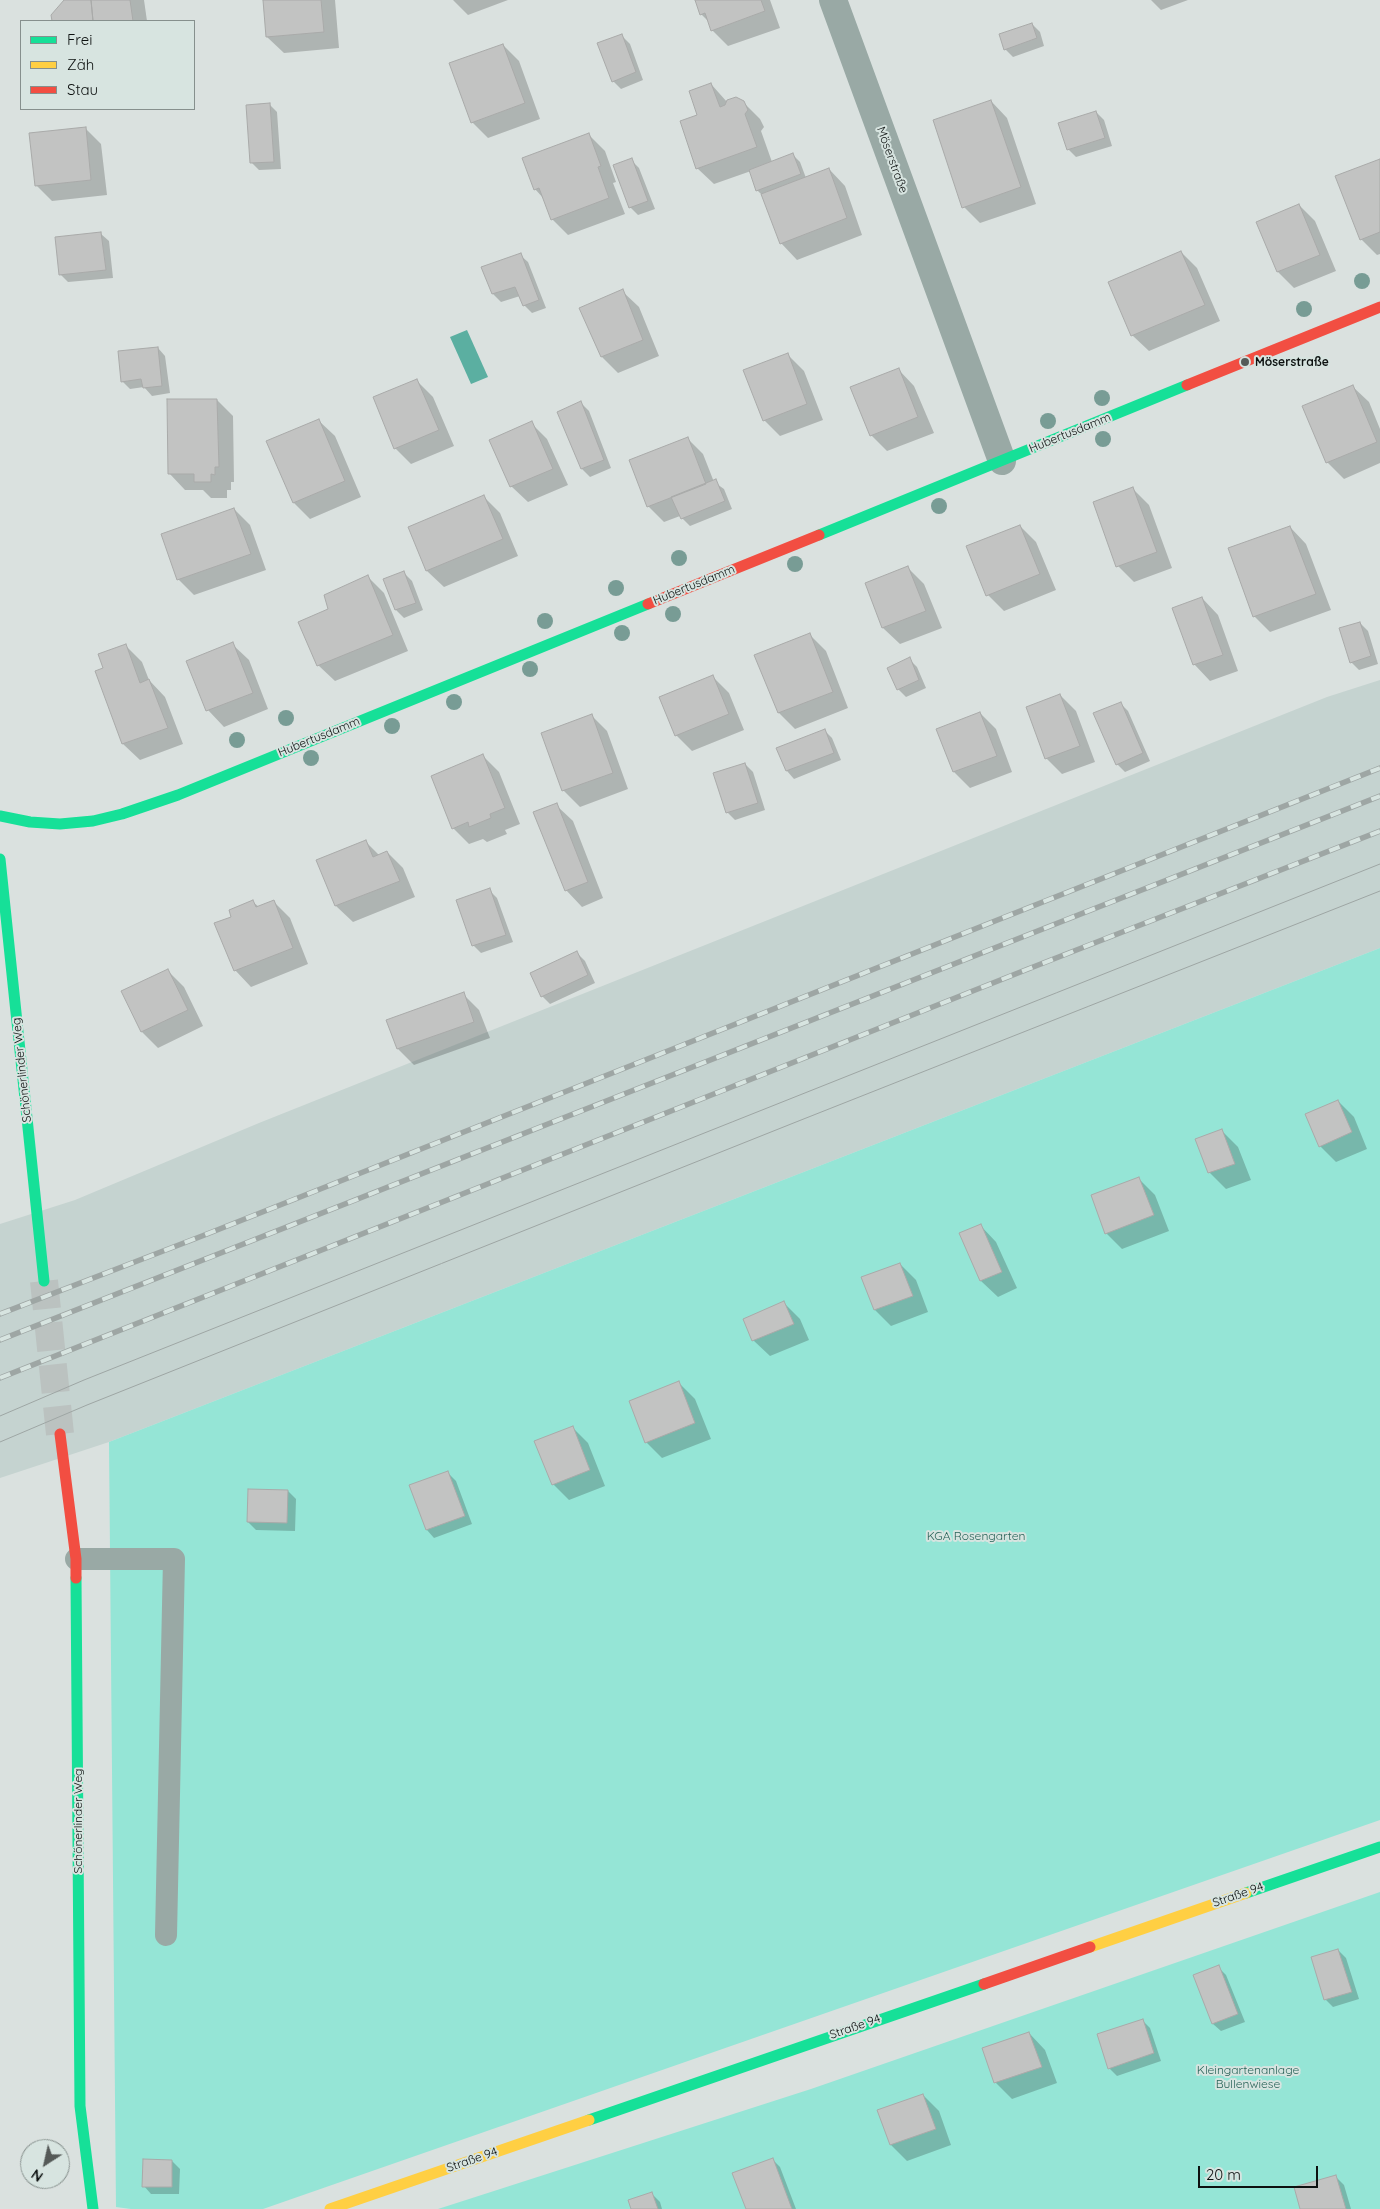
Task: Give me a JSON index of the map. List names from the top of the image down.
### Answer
{
  "streets": {
    "street": [
      "Möserstraße",
      "Hubertusdamm",
      "Schönerlinder Weg",
      "Straße 94"
    ]
  },
  "crossings": [
    ["Möserstraße", "Hubertusdamm"]
  ],
  "parks": ["KGA Rosengarten", "Kleingartenanlage Bullenwiese"],
  "places": ["Möserstraße"],
  "legend": ["Frei", "Zäh", "Stau"],
  "scale_bar": "20 m",
  "north": "bottom left"
}
